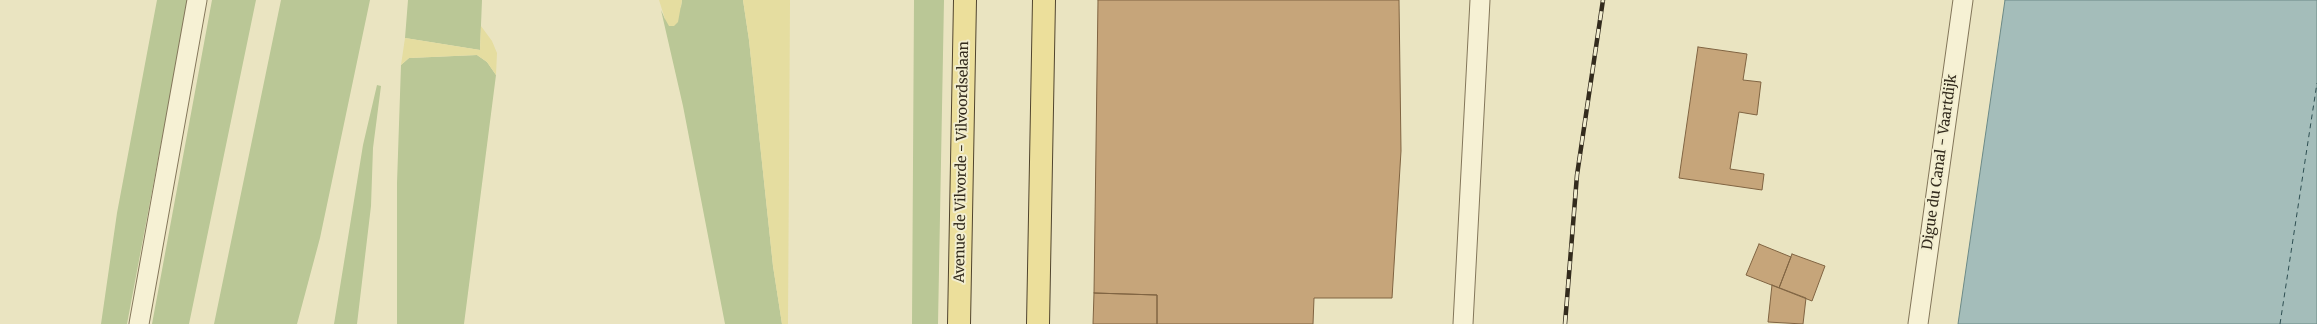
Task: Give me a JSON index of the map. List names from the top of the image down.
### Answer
{
  "streets": {
    "main road": ["Avenue de Vilvorde - Vilvoordselaan"],
    "lane": ["Digue du Canal - Vaartdijk"]
  }
}
